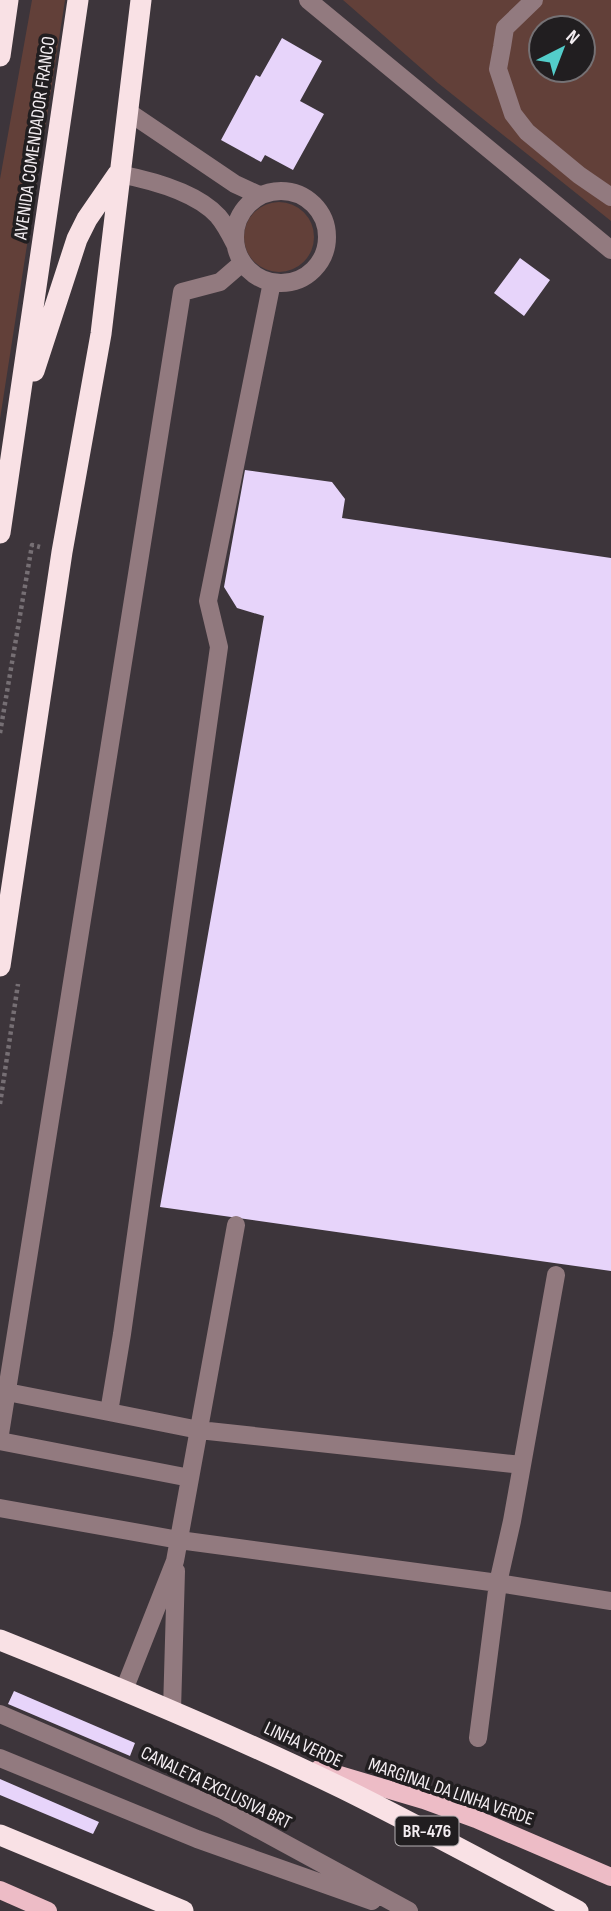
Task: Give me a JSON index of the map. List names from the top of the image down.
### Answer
{
  "streets": {
    "highway": ["AVENIDA COMENDADOR FRANCO", "LINHA VERDE", "BR-476"],
    "main road": ["MARGINAL DA LINHA VERDE"],
    "street": ["CANALETA EXCLUSIVA BRT"]
  },
  "crossings": [
    ["LINHA VERDE", "MARGINAL DA LINHA VERDE"]
  ],
  "north": "top right"
}
